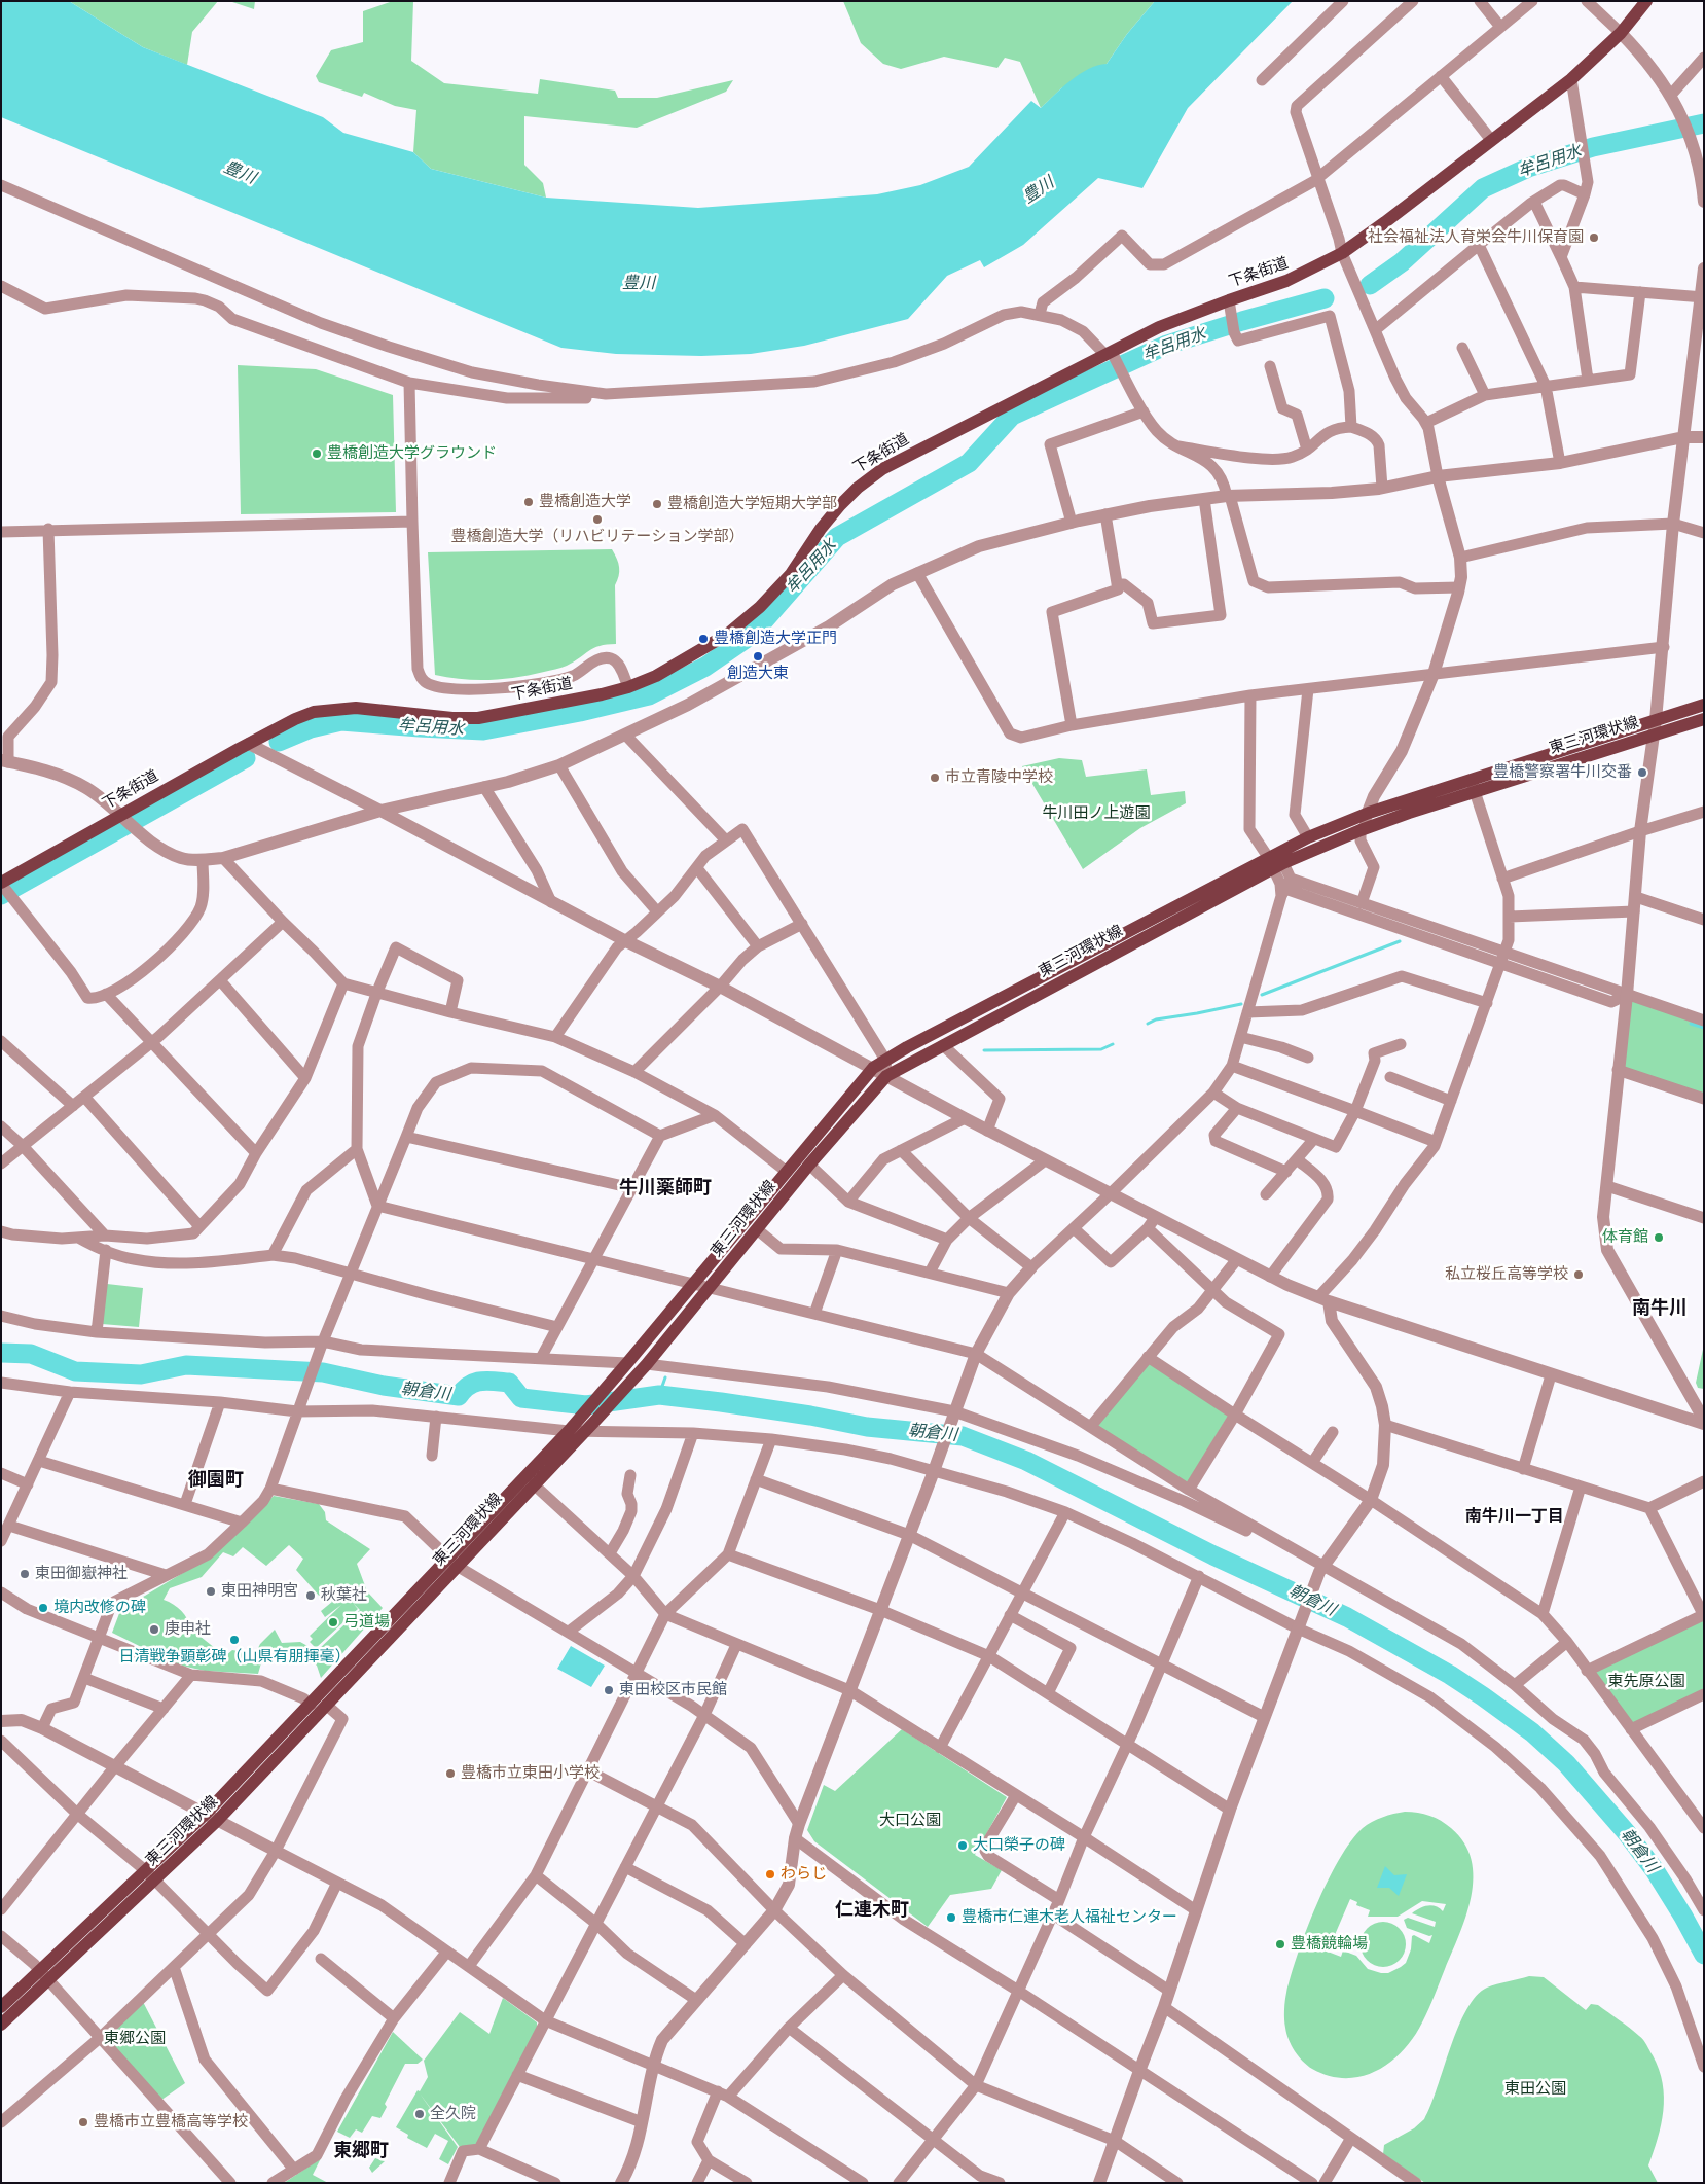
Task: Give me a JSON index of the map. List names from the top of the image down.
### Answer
{
  "streets": {
    "main road": ["下条街道", "東三河環状線"]
  },
  "districts": [
    "牛川薬師町",
    "南牛川",
    "御園町",
    "南牛川一丁目",
    "仁連木町",
    "東郷町"
  ],
  "water": ["牟呂用水", "豊川", "朝倉川"],
  "parks": [
    "牛川田ノ上遊園",
    "東先原公園",
    "大口公園",
    "東郷公園",
    "東田公園"
  ],
  "places": [
    "社会福祉法人育栄会牛川保育園",
    "豊橋創造大学グラウンド",
    "豊橋創造大学",
    "豊橋創造大学短期大学部",
    "豊橋創造大学（リハビリテーション学部）",
    "豊橋創造大学正門",
    "創造大東",
    "豊橋警察署牛川交番",
    "市立青陵中学校",
    "体育館",
    "私立桜丘高等学校",
    "東田御嶽神社",
    "東田神明宮",
    "秋葉社",
    "境内改修の碑",
    "弓道場",
    "庚申社",
    "日清戦争顕彰碑（山県有朋揮毫）",
    "東田校区市民館",
    "豊橋市立東田小学校",
    "大口榮子の碑",
    "わらじ",
    "豊橋市仁連木老人福祉センター",
    "豊橋競輪場",
    "全久院",
    "豊橋市立豊橋高等学校"
  ]
}
